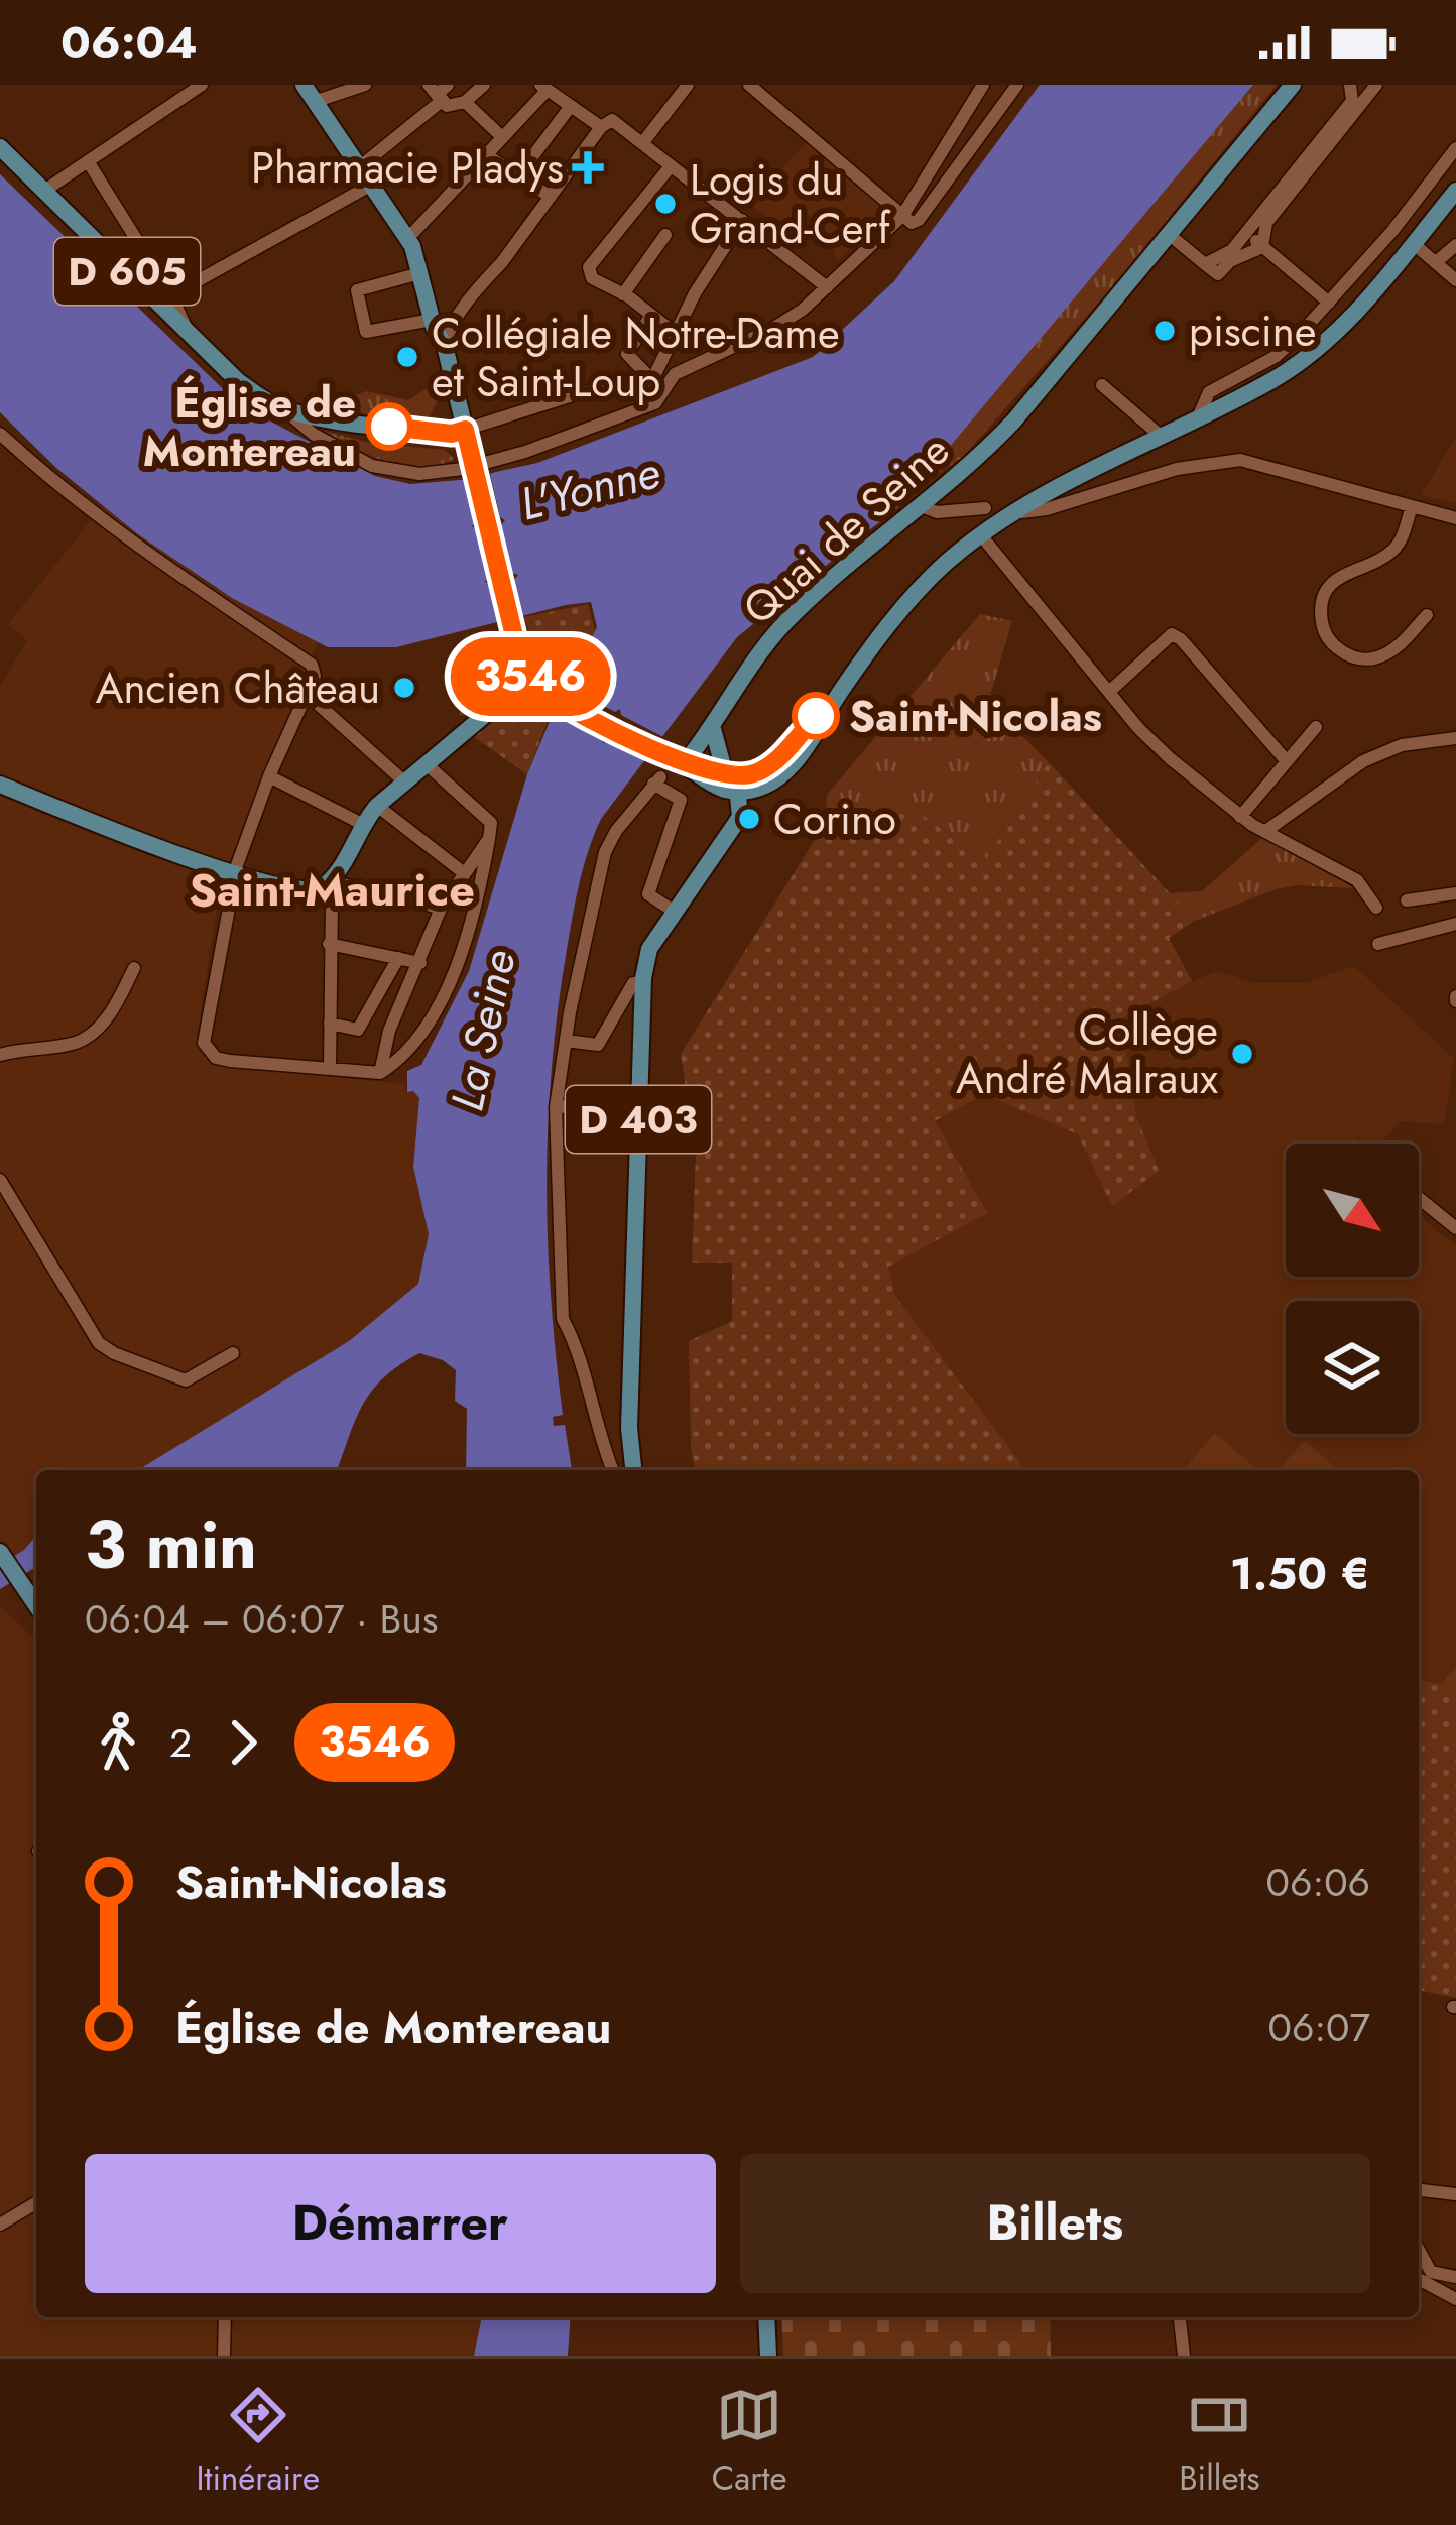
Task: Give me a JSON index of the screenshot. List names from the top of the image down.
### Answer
{
  "streets": {
    "main road": ["D 605", "Quai de Seine", "D 403"]
  },
  "districts": ["Saint-Maurice"],
  "water": ["L'Yonne", "La Seine"],
  "places": {
    "health": ["Pharmacie Pladys"],
    "other": [
      "Logis du Grand-Cerf",
      "piscine",
      "Collégiale Notre-Dame et Saint-Loup",
      "Église de Montereau",
      "Ancien Château",
      "Saint-Nicolas",
      "Corino",
      "Collège André Malraux"
    ]
  },
  "lines": ["bus line 3546"],
  "north": "bottom right",
  "page": {
    "status": "06:04",
    "on_map": "3546",
    "heading": ["3 min", "06:04 – 06:07 · Bus", "1.50 €"],
    "legs": ["2", "3546"],
    "list": [
      {
        "name": "Saint-Nicolas",
        "value": "06:06"
      },
      {
        "name": "Église de Montereau",
        "value": "06:07"
      }
    ],
    "buttons": ["Démarrer", "Billets"],
    "tabs": ["Itinéraire", "Carte", "Billets"]
  }
}
